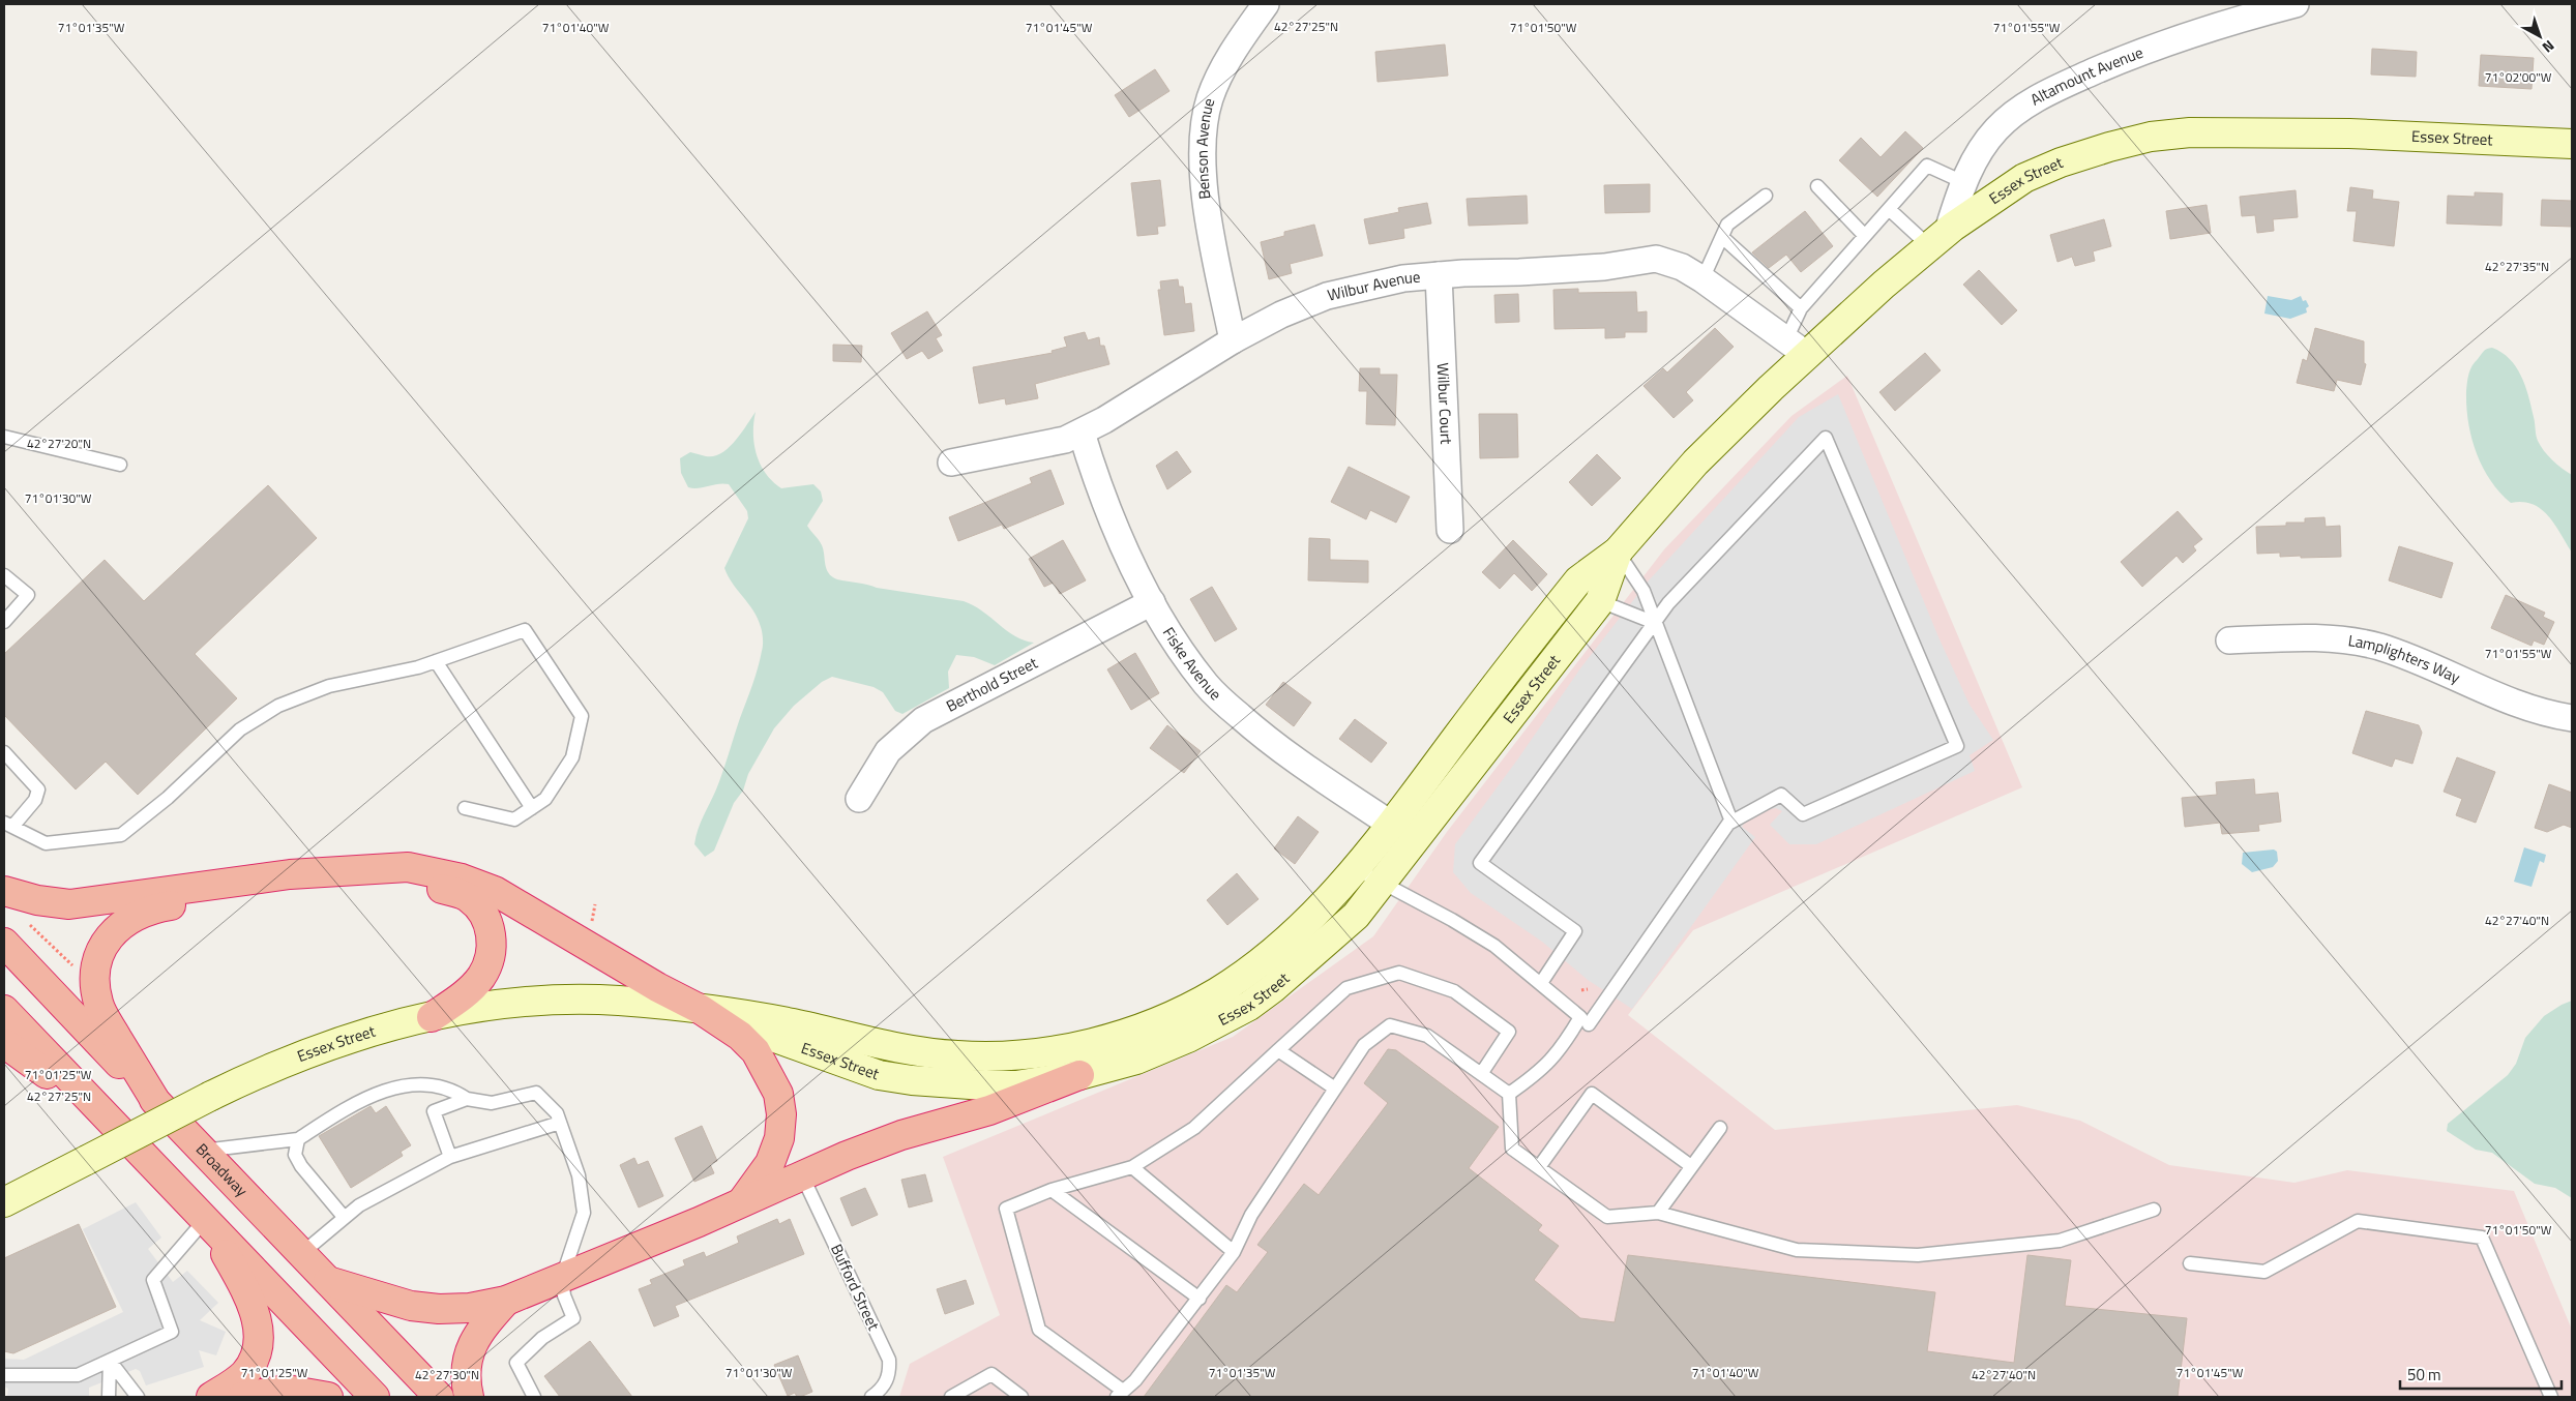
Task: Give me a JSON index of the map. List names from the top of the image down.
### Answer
{
  "streets": {
    "highway": ["Broadway"],
    "main road": ["Essex Street"],
    "street": [
      "Altamount Avenue",
      "Benson Avenue",
      "Wilbur Avenue",
      "Wilbur Court",
      "Fiske Avenue",
      "Lamplighters Way",
      "Berthold Street"
    ],
    "lane": ["Bufford Street"]
  },
  "crossings": [
    ["Altamount Avenue", "Essex Street"],
    ["Essex Street", "Wilbur Avenue"],
    ["Essex Street", "Fiske Avenue"],
    ["Benson Avenue", "Wilbur Avenue"],
    ["Wilbur Avenue", "Wilbur Court"],
    ["Wilbur Avenue", "Fiske Avenue"],
    ["Fiske Avenue", "Berthold Street"]
  ],
  "scale_bar": "50 m",
  "north": "bottom right",
  "coordinates": [
    "42°27'25\"N",
    "71°01'40\"W",
    "71°01'35\"W",
    "71°01'45\"W",
    "71°01'50\"W",
    "71°01'55\"W",
    "71°02'00\"W",
    "42°27'35\"N",
    "42°27'20\"N",
    "71°01'30\"W",
    "42°27'40\"N",
    "71°01'25\"W",
    "42°27'30\"N"
  ]
}
